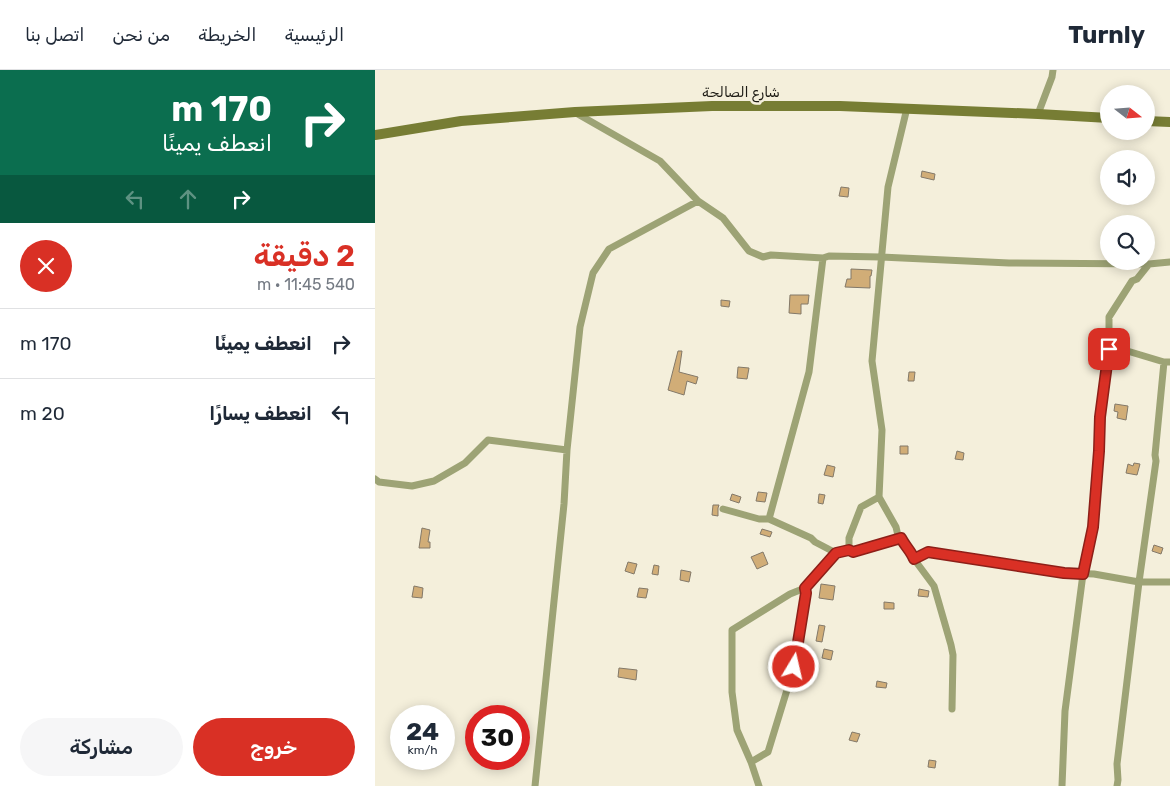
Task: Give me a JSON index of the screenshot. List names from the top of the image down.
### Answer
{
  "streets": {
    "main road": ["شارع الصالحة"]
  },
  "north": "right",
  "page": {
    "header": "Turnly",
    "nav": [
      "الرئيسية",
      "الخريطة",
      "من نحن",
      "اتصل بنا"
    ],
    "turn": ["170 m", "انعطف يمينًا"],
    "heading": ["2 دقيقة", "540 m · 11:45"],
    "list": [
      {
        "name": "انعطف يمينًا",
        "value": "170 m"
      },
      {
        "name": "انعطف يسارًا",
        "value": "20 m"
      }
    ],
    "speed": "24 km/h",
    "limit": "30",
    "buttons": ["خروج", "مشاركة"]
  }
}
